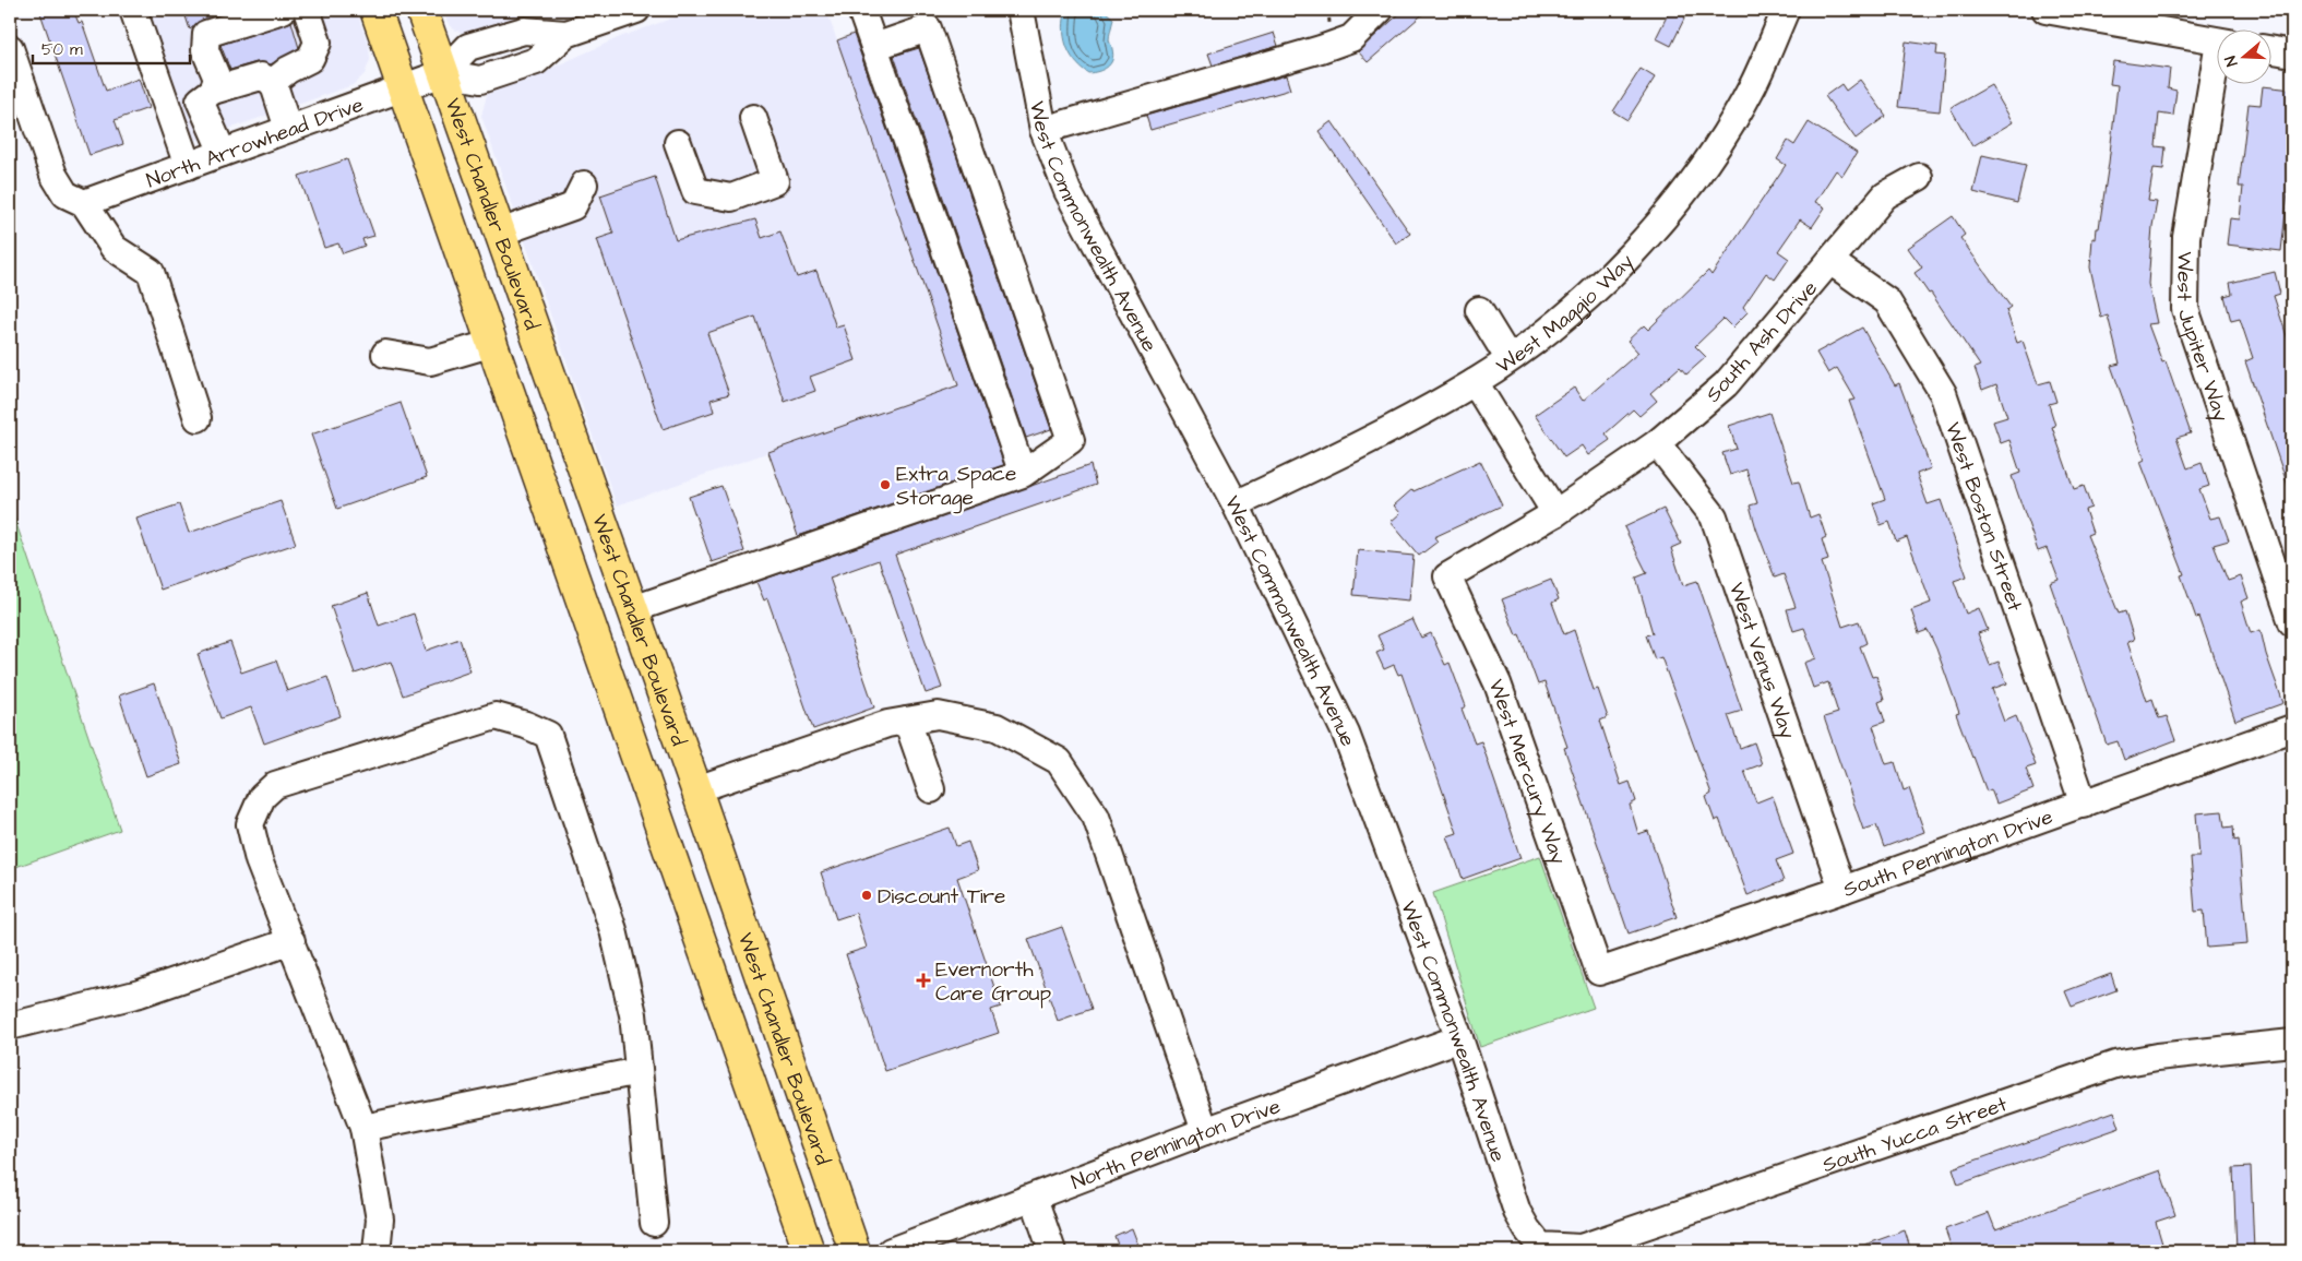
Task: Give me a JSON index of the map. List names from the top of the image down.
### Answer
{
  "streets": {
    "main road": ["West Chandler Boulevard"],
    "street": [
      "North Arrowhead Drive",
      "West Commonwealth Avenue",
      "West Maggio Way",
      "West Jupiter Way",
      "South Ash Drive",
      "West Boston Street",
      "West Venus Way",
      "West Mercury Way",
      "South Pennington Drive",
      "South Yucca Street",
      "North Pennington Drive"
    ]
  },
  "crossings": [
    ["North Arrowhead Drive", "West Chandler Boulevard"],
    ["West Commonwealth Avenue", "West Maggio Way"],
    ["West Commonwealth Avenue", "South Yucca Street"],
    ["West Commonwealth Avenue", "North Pennington Drive"],
    ["South Ash Drive", "West Boston Street"],
    ["South Ash Drive", "West Venus Way"],
    ["South Ash Drive", "West Mercury Way"],
    ["West Boston Street", "South Pennington Drive"],
    ["West Venus Way", "South Pennington Drive"],
    ["West Mercury Way", "South Pennington Drive"]
  ],
  "places": {
    "other": ["Extra Space Storage", "Discount Tire"],
    "health": ["Evernorth Care Group"]
  },
  "scale_bar": "50 m",
  "north": "left"
}
